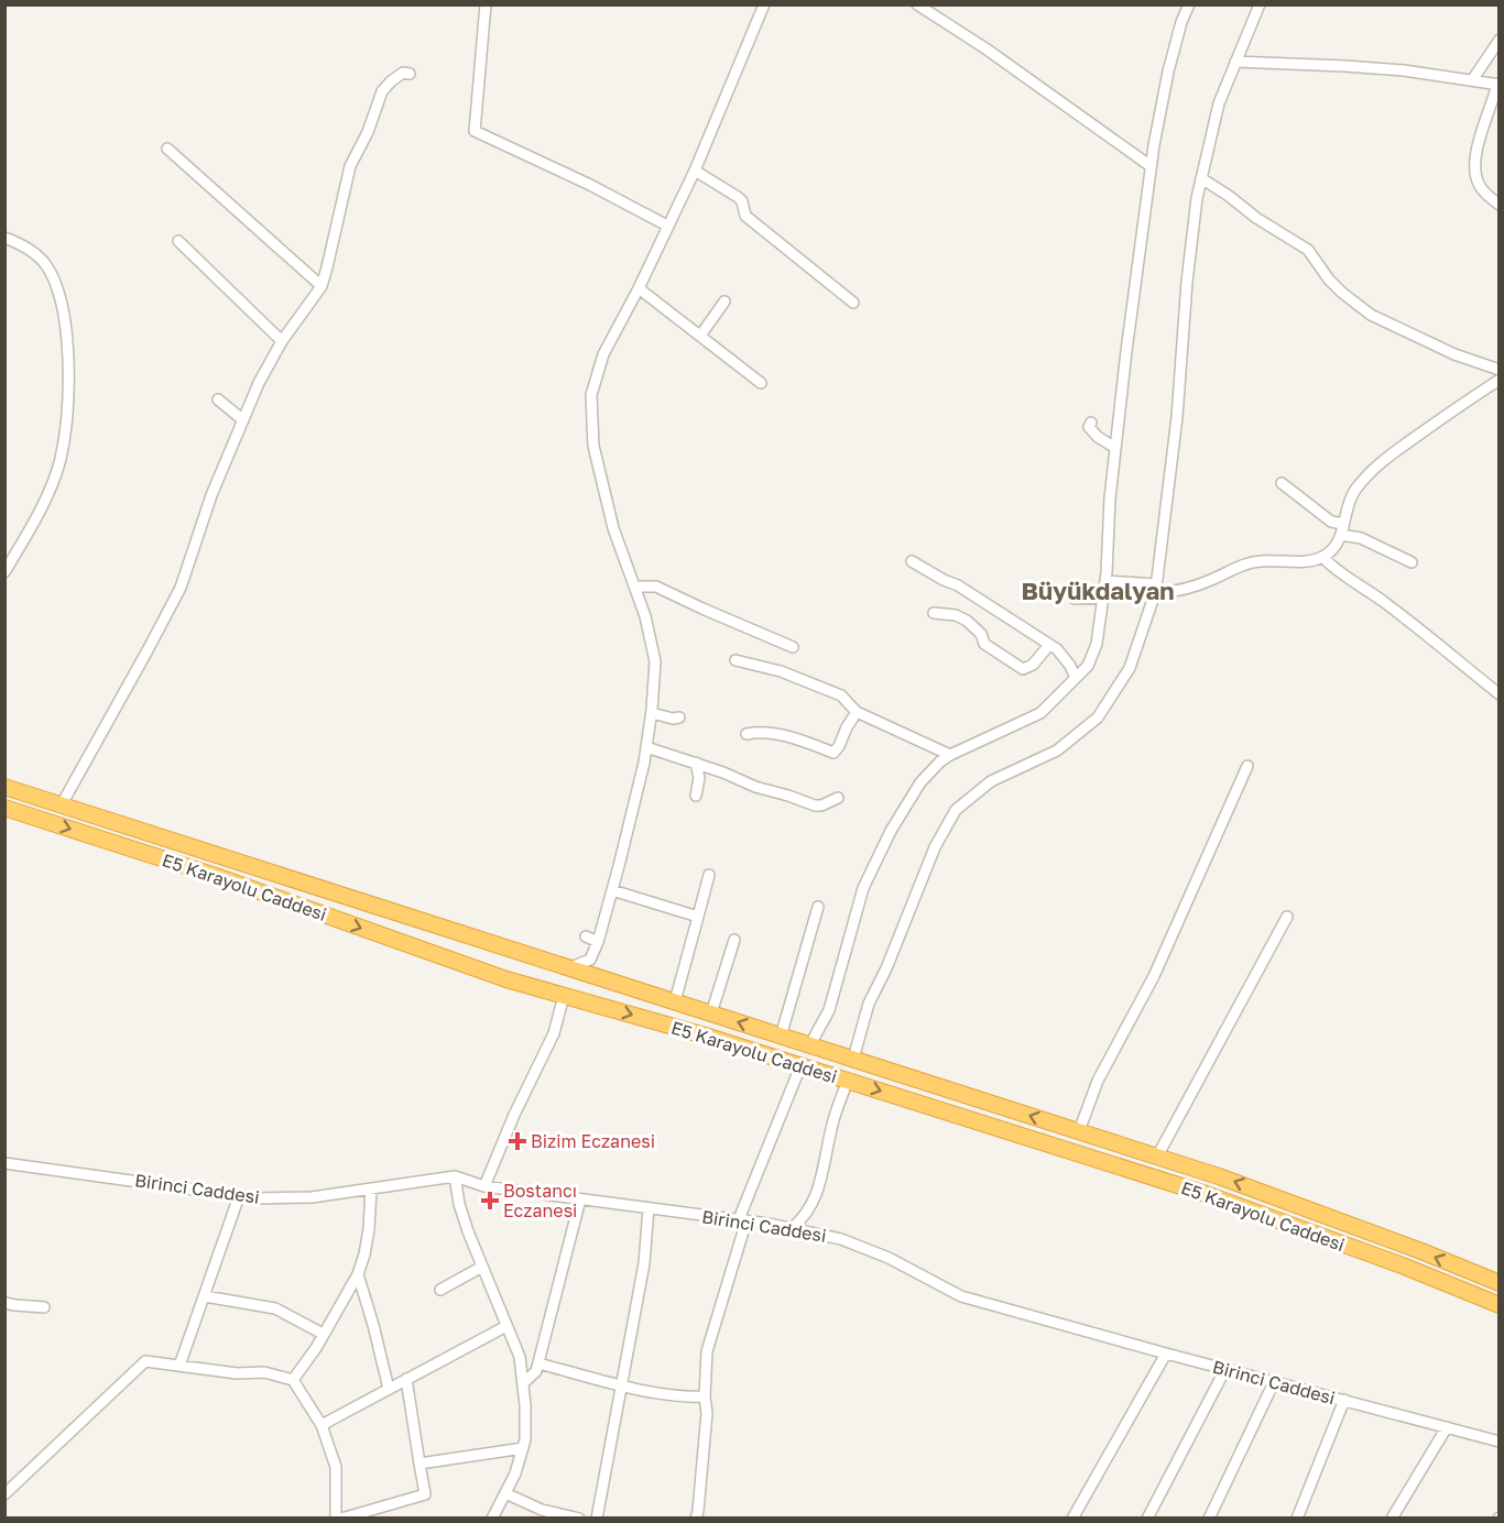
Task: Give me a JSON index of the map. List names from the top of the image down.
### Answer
{
  "streets": {
    "highway": ["E5 Karayolu Caddesi"],
    "street": ["Birinci Caddesi"]
  },
  "districts": ["Büyükdalyan"],
  "places": {
    "health": ["Bizim Eczanesi", "Bostancı Eczanesi"]
  }
}
